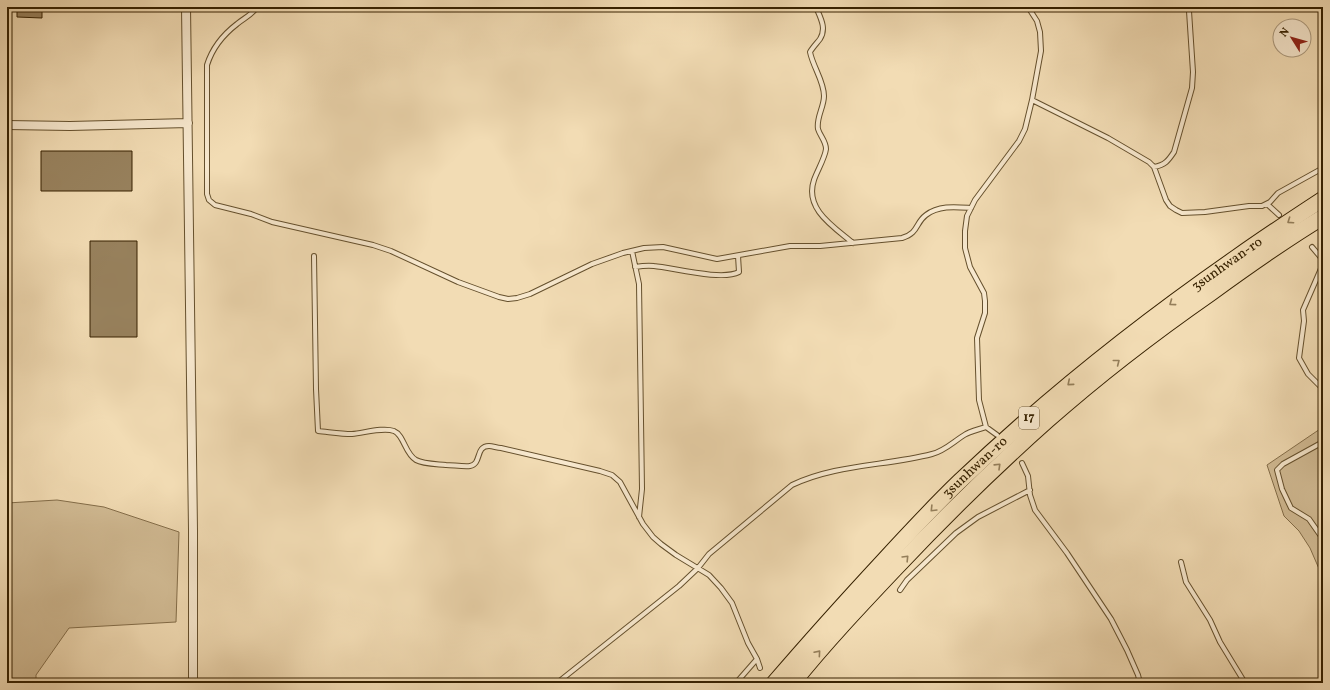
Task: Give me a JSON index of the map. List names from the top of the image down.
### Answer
{
  "streets": {
    "highway": ["3sunhwan-ro", "17"]
  },
  "north": "top left"
}
